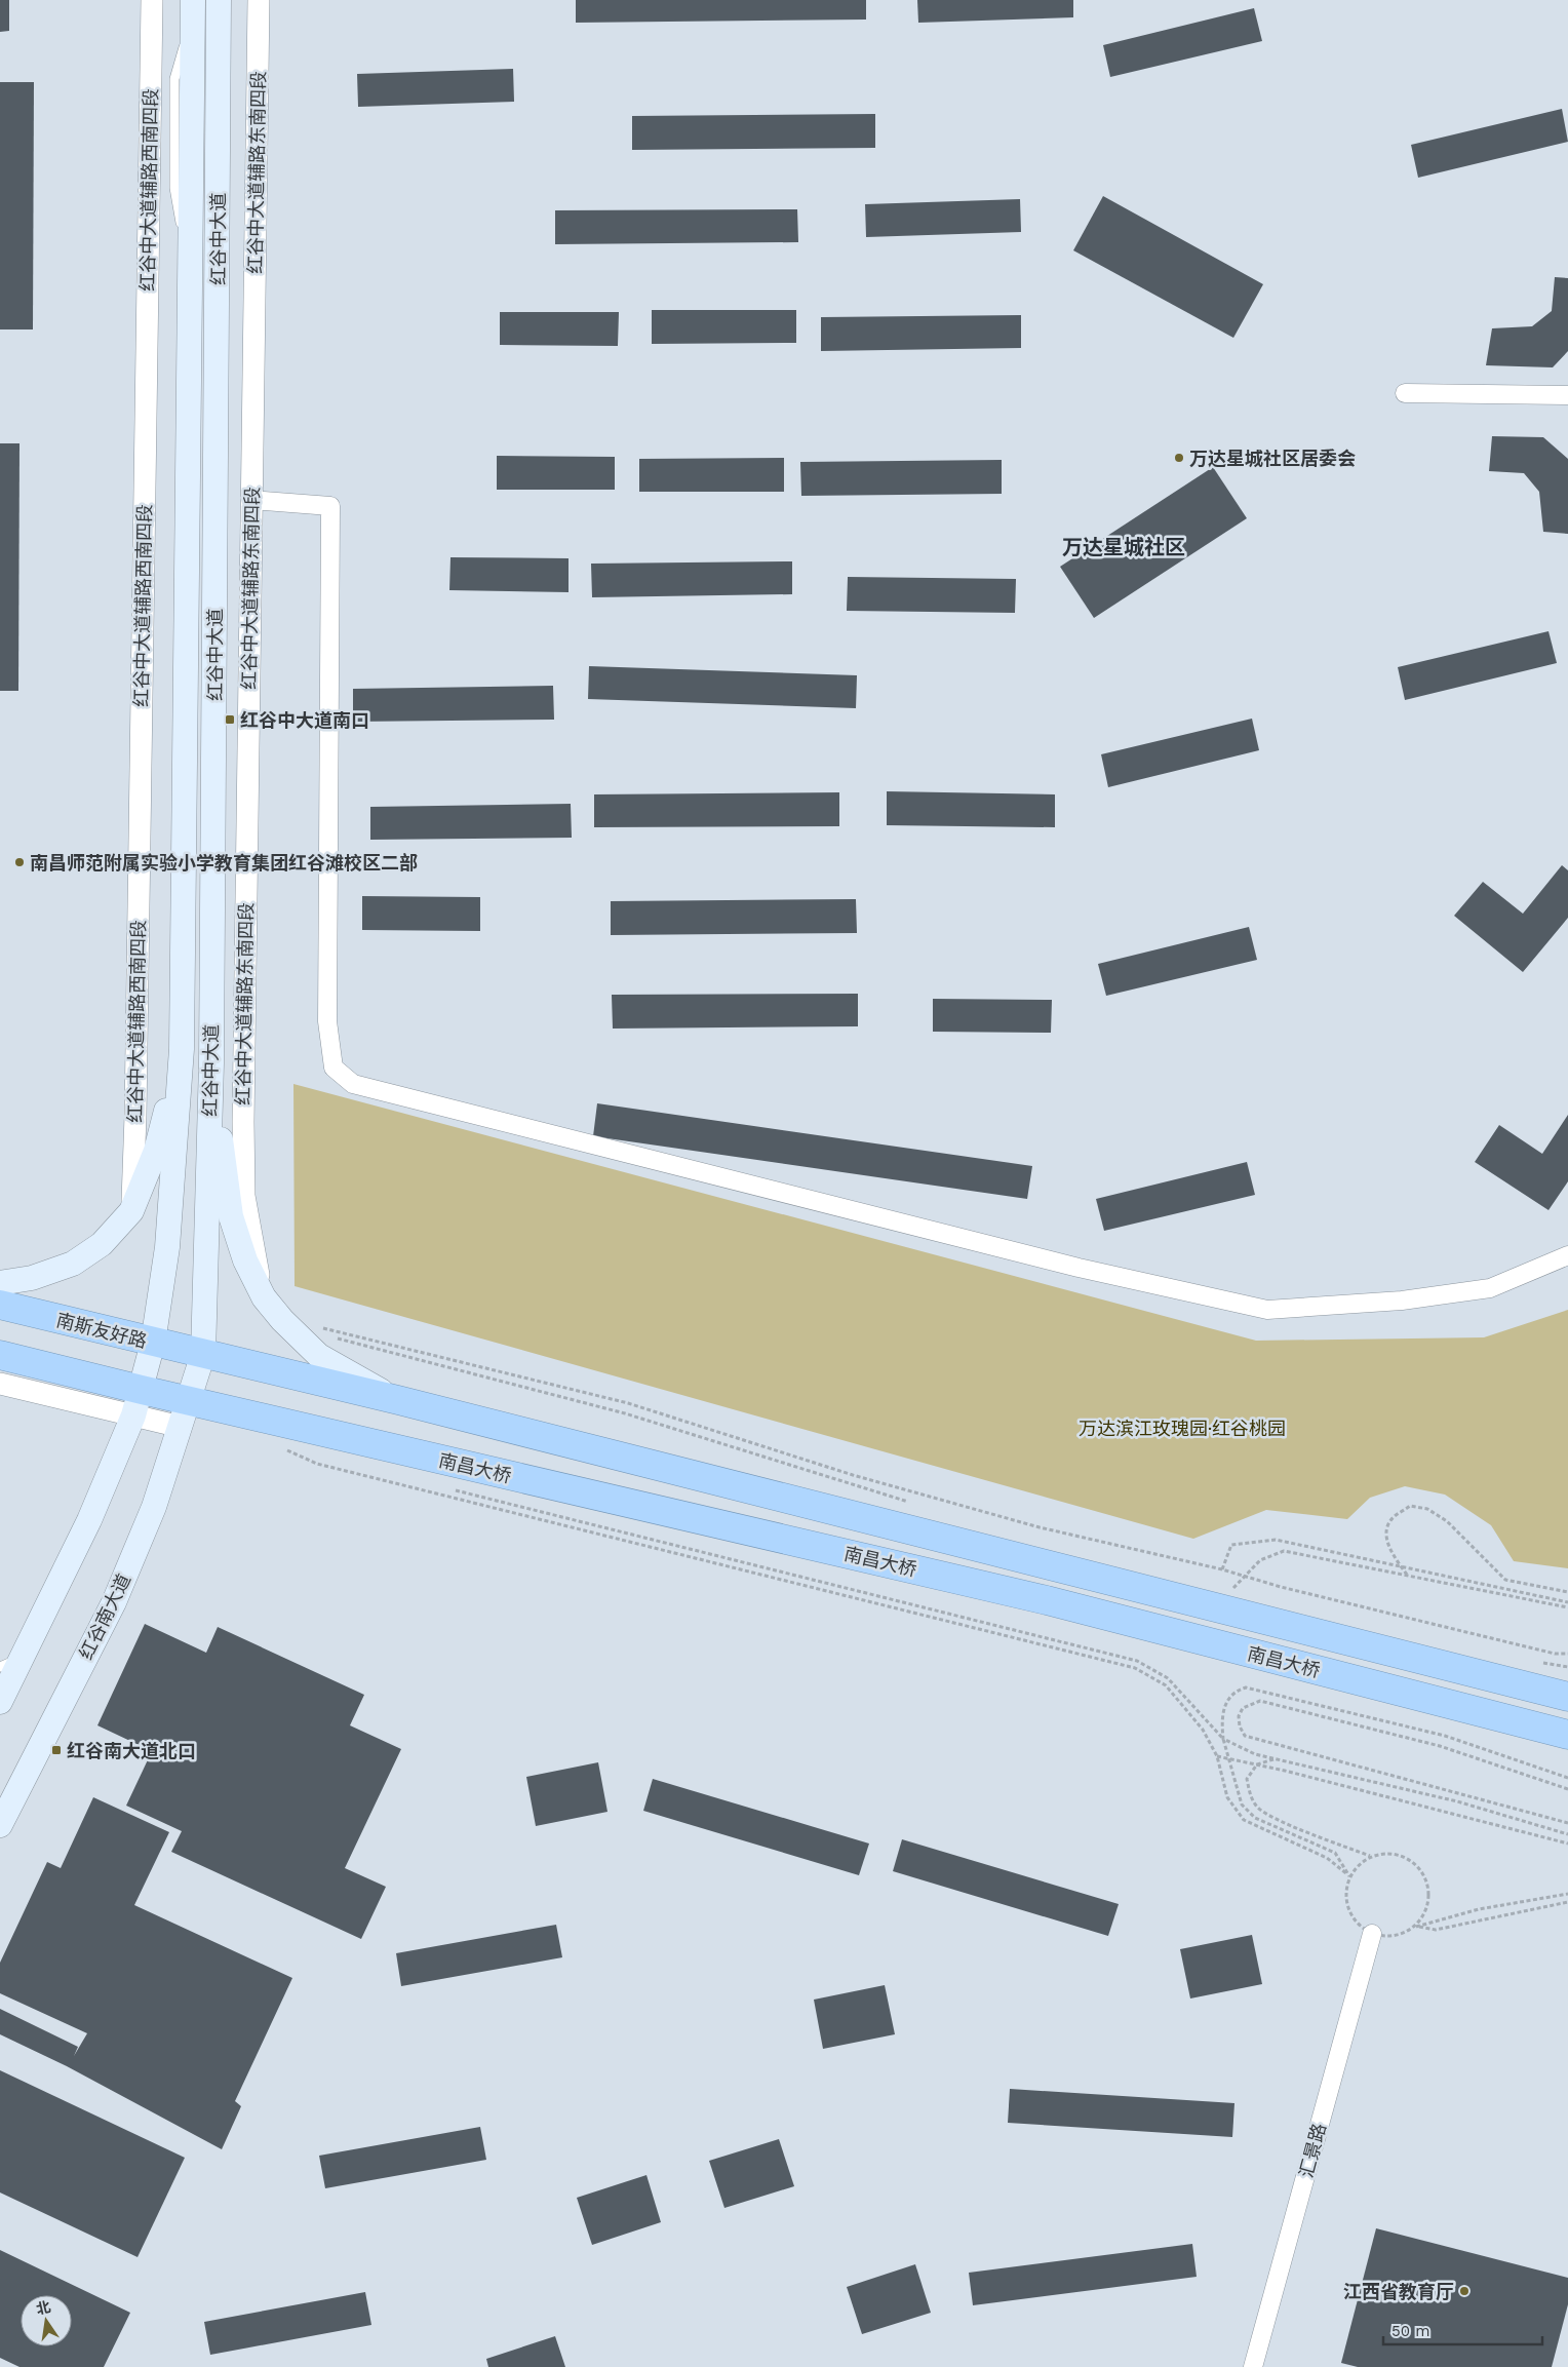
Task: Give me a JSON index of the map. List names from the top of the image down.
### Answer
{
  "streets": {
    "highway": ["南斯友好路", "南昌大桥"],
    "main road": ["红谷中大道", "红谷南大道"],
    "street": ["红谷中大道辅路东南四段", "红谷中大道辅路西南四段", "汇景路"]
  },
  "crossings": [
    ["红谷中大道", "南斯友好路"],
    ["红谷中大道", "南昌大桥"],
    ["红谷中大道", "红谷南大道"],
    ["南斯友好路", "南昌大桥"],
    ["南昌大桥", "红谷南大道"]
  ],
  "districts": ["万达星城社区"],
  "parks": ["万达滨江玫瑰园·红谷桃园"],
  "places": {
    "other": ["万达星城社区居委会", "南昌师范附属实验小学教育集团红谷滩校区二部", "江西省教育厅"],
    "transit": ["红谷中大道南口", "红谷南大道北口"]
  },
  "scale_bar": "50 m",
  "north": "top"
}
